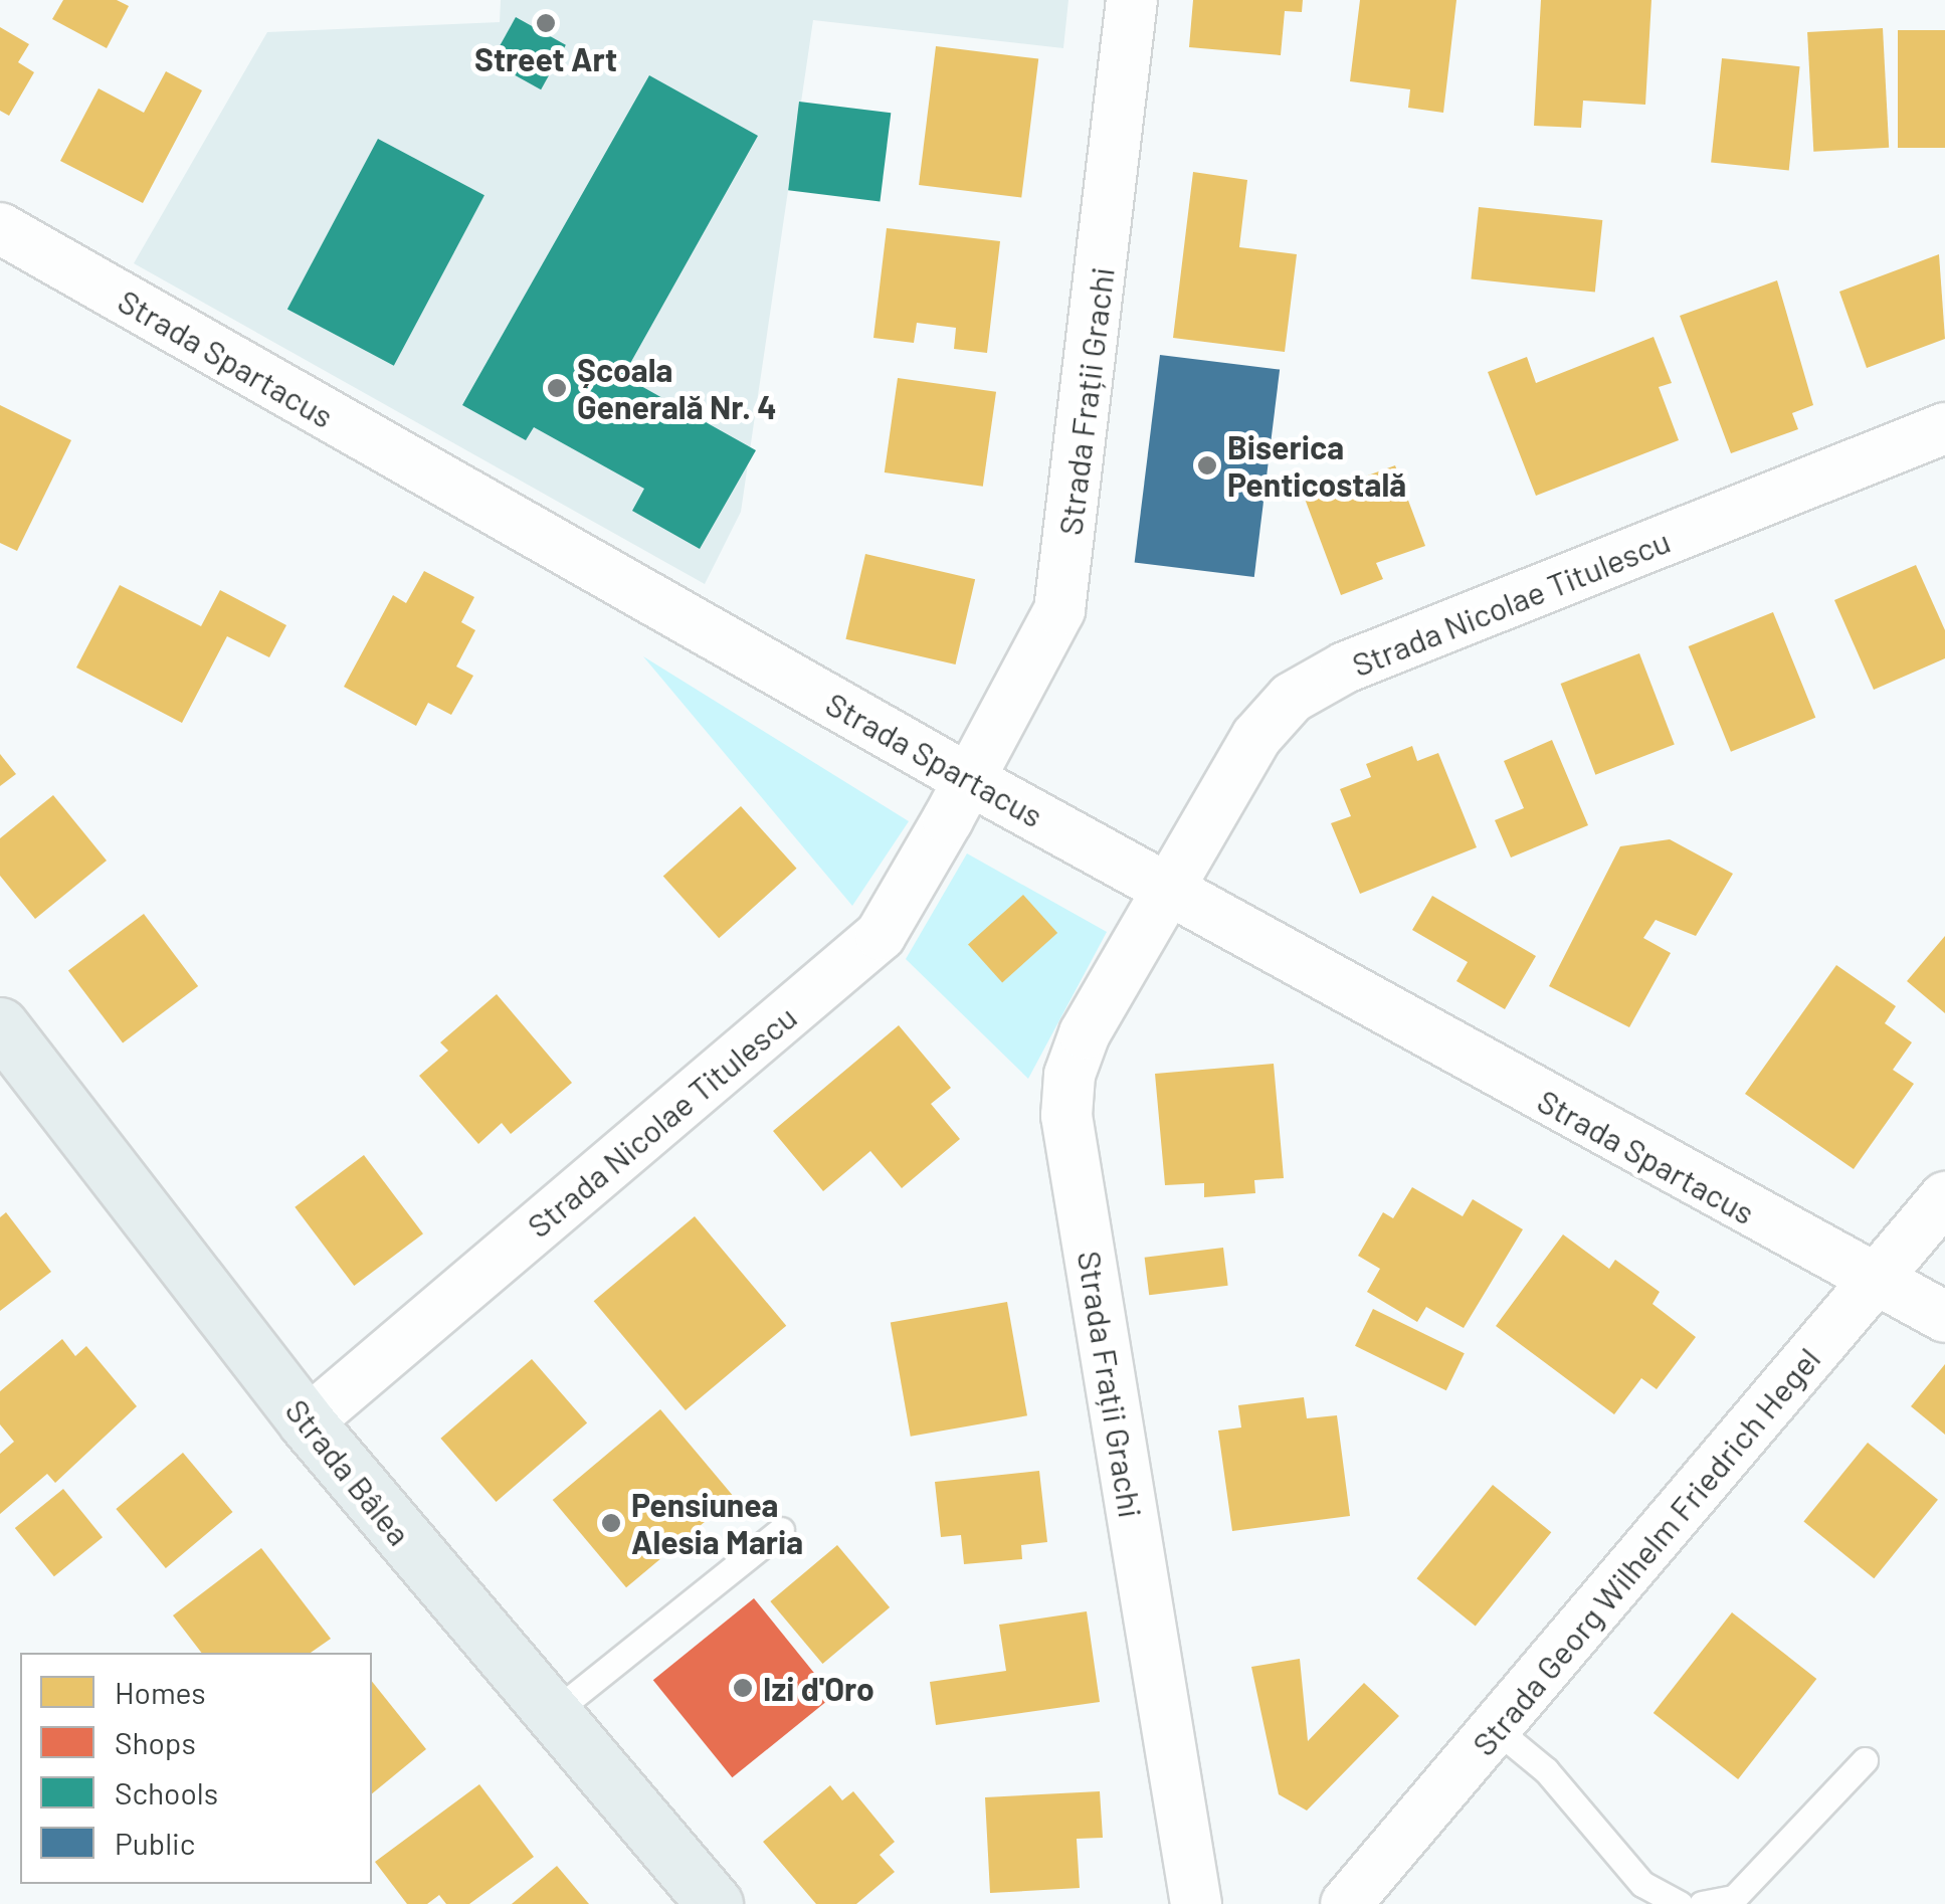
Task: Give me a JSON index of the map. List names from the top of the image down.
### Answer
{
  "streets": {
    "main road": ["Strada Bâlea"],
    "street": [
      "Strada Spartacus",
      "Strada Frații Grachi",
      "Strada Nicolae Titulescu",
      "Strada Georg Wilhelm Friedrich Hegel"
    ]
  },
  "crossings": [
    ["Strada Spartacus", "Strada Frații Grachi"],
    ["Strada Spartacus", "Strada Nicolae Titulescu"],
    ["Strada Spartacus", "Strada Georg Wilhelm Friedrich Hegel"],
    ["Strada Frații Grachi", "Strada Nicolae Titulescu"],
    ["Strada Nicolae Titulescu", "Strada Bâlea"]
  ],
  "places": [
    "Street Art",
    "Școala Generală Nr. 4",
    "Biserica Penticostală",
    "Pensiunea Alesia Maria",
    "Izi d'Oro"
  ],
  "legend": [
    "Homes",
    "Shops",
    "Schools",
    "Public"
  ]
}
